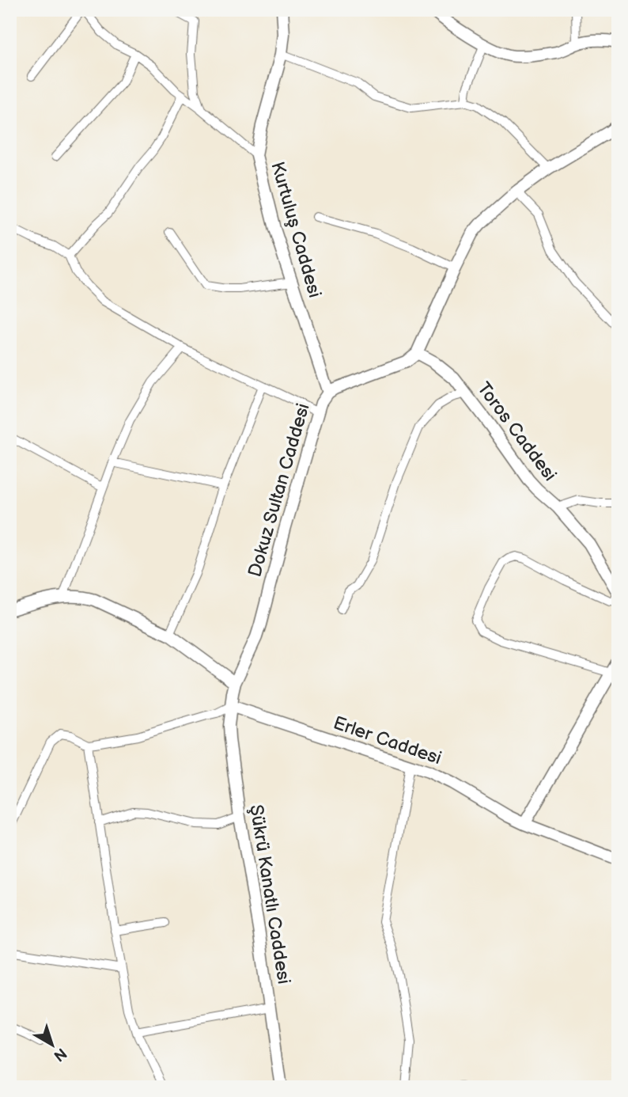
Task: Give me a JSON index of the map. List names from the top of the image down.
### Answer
{
  "streets": {
    "street": [
      "Kurtuluş Caddesi",
      "Toros Caddesi",
      "Dokuz Sultan Caddesi",
      "Erler Caddesi",
      "Şükrü Kanatlı Caddesi"
    ]
  },
  "crossings": [
    ["Kurtuluş Caddesi", "Dokuz Sultan Caddesi"],
    ["Toros Caddesi", "Dokuz Sultan Caddesi"],
    ["Dokuz Sultan Caddesi", "Erler Caddesi"],
    ["Dokuz Sultan Caddesi", "Şükrü Kanatlı Caddesi"],
    ["Erler Caddesi", "Şükrü Kanatlı Caddesi"]
  ],
  "north": "bottom right"
}
